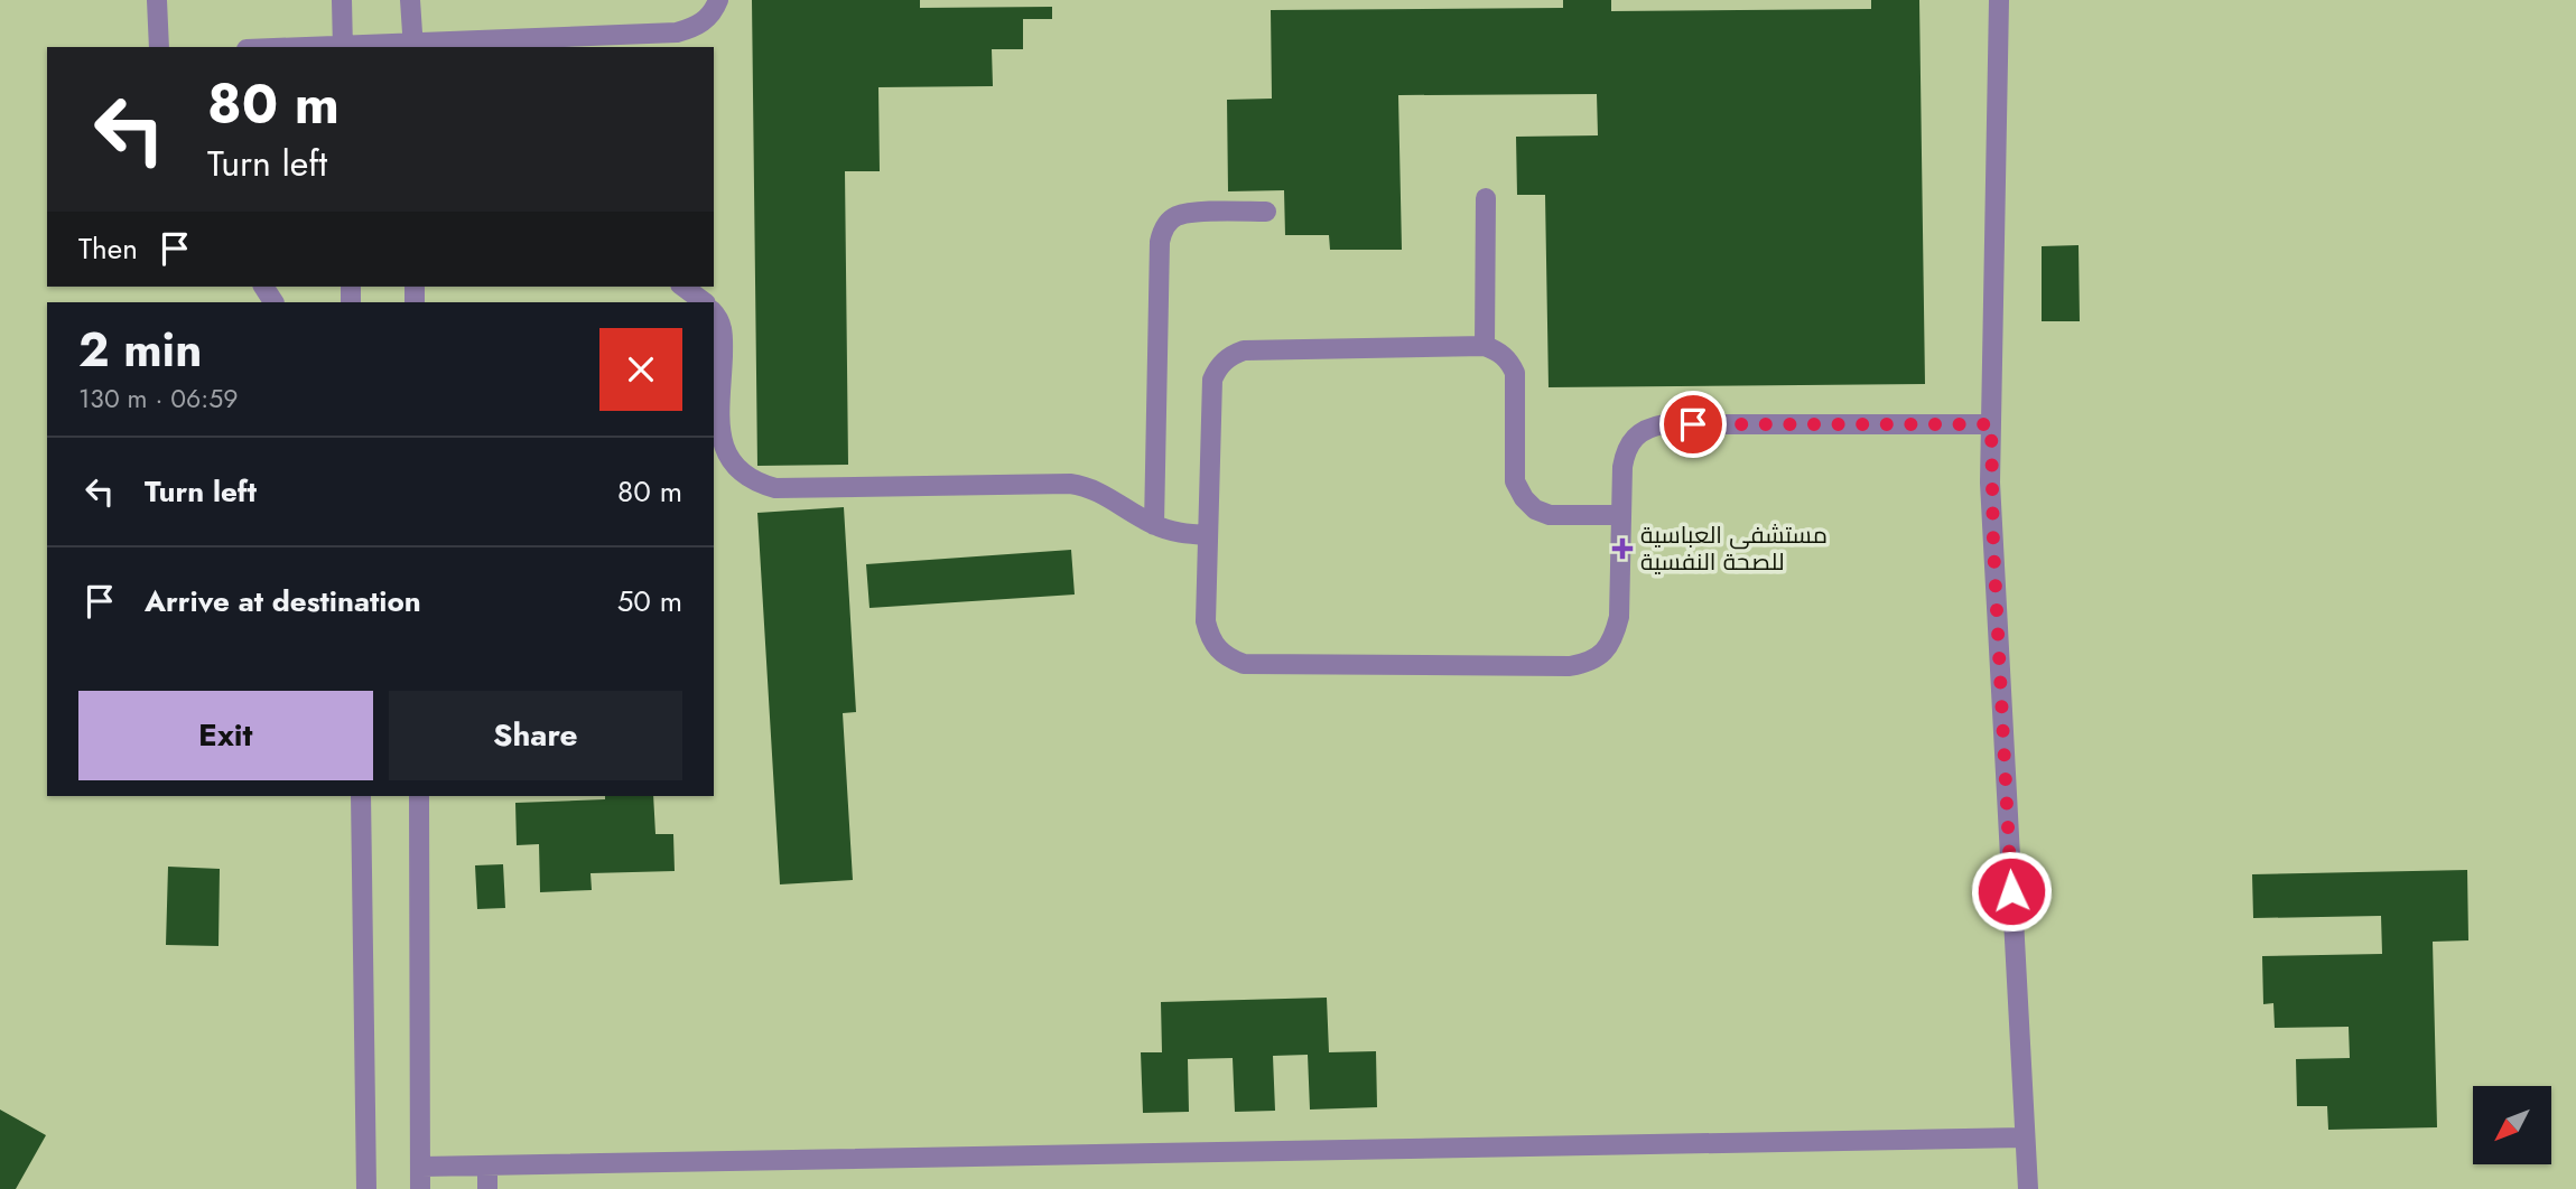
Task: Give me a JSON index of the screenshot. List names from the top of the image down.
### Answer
{
  "places": {
    "health": ["مستشفى العباسية للصحة النفسية"]
  },
  "north": "bottom left",
  "page": {
    "turn": ["80 m", "Turn left"],
    "then": "Then",
    "heading": ["2 min", "130 m · 06:59"],
    "list": [
      {
        "name": "Turn left",
        "value": "80 m"
      },
      {
        "name": "Arrive at destination",
        "value": "50 m"
      }
    ],
    "buttons": ["Exit", "Share"]
  }
}
